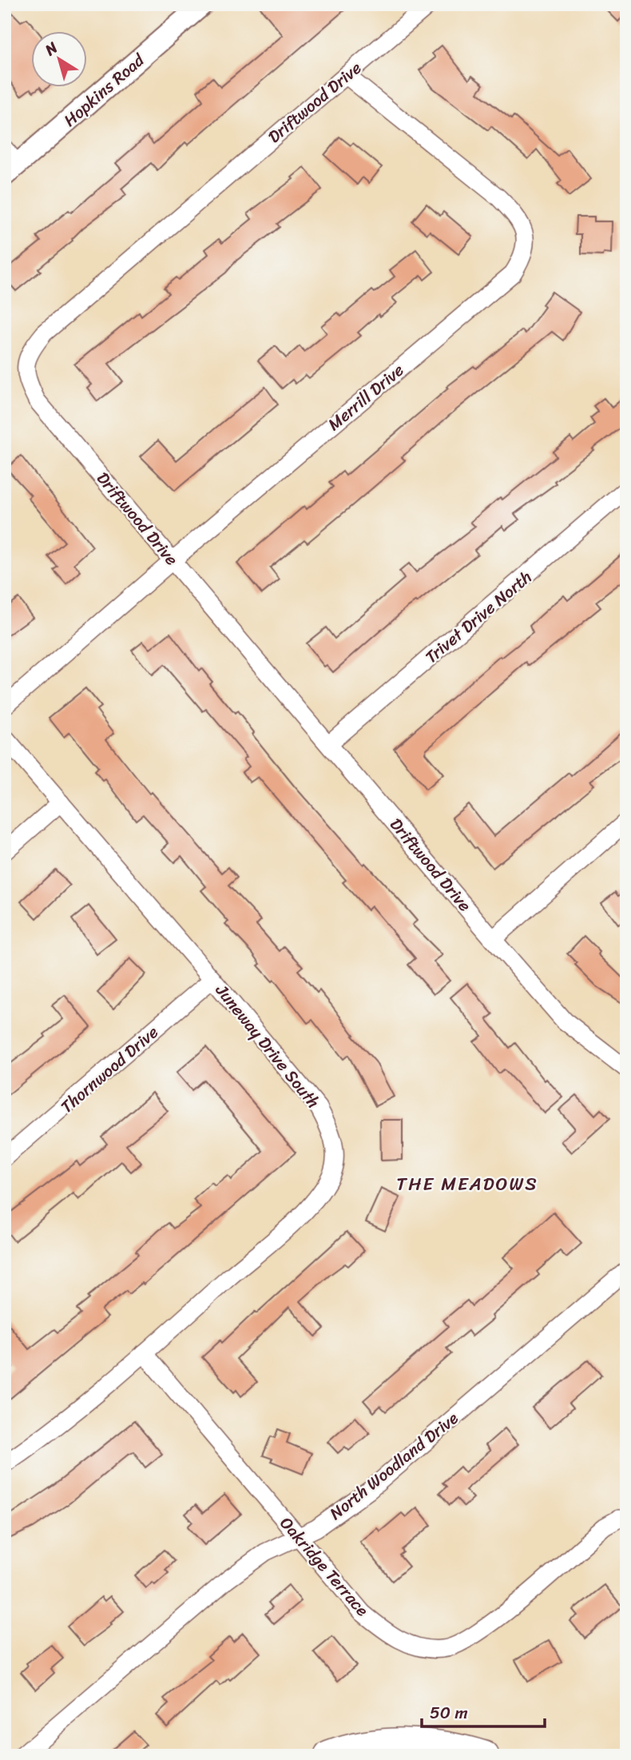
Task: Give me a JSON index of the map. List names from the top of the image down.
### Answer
{
  "streets": {
    "street": [
      "Hopkins Road",
      "Driftwood Drive",
      "Merrill Drive",
      "Trivet Drive North",
      "Juneway Drive South",
      "Thornwood Drive",
      "North Woodland Drive",
      "Oakridge Terrace"
    ]
  },
  "crossings": [
    ["Driftwood Drive", "Merrill Drive"],
    ["Driftwood Drive", "Trivet Drive North"],
    ["Juneway Drive South", "Thornwood Drive"],
    ["Juneway Drive South", "Oakridge Terrace"],
    ["North Woodland Drive", "Oakridge Terrace"]
  ],
  "districts": ["THE MEADOWS"],
  "scale_bar": "50 m",
  "north": "top left"
}
